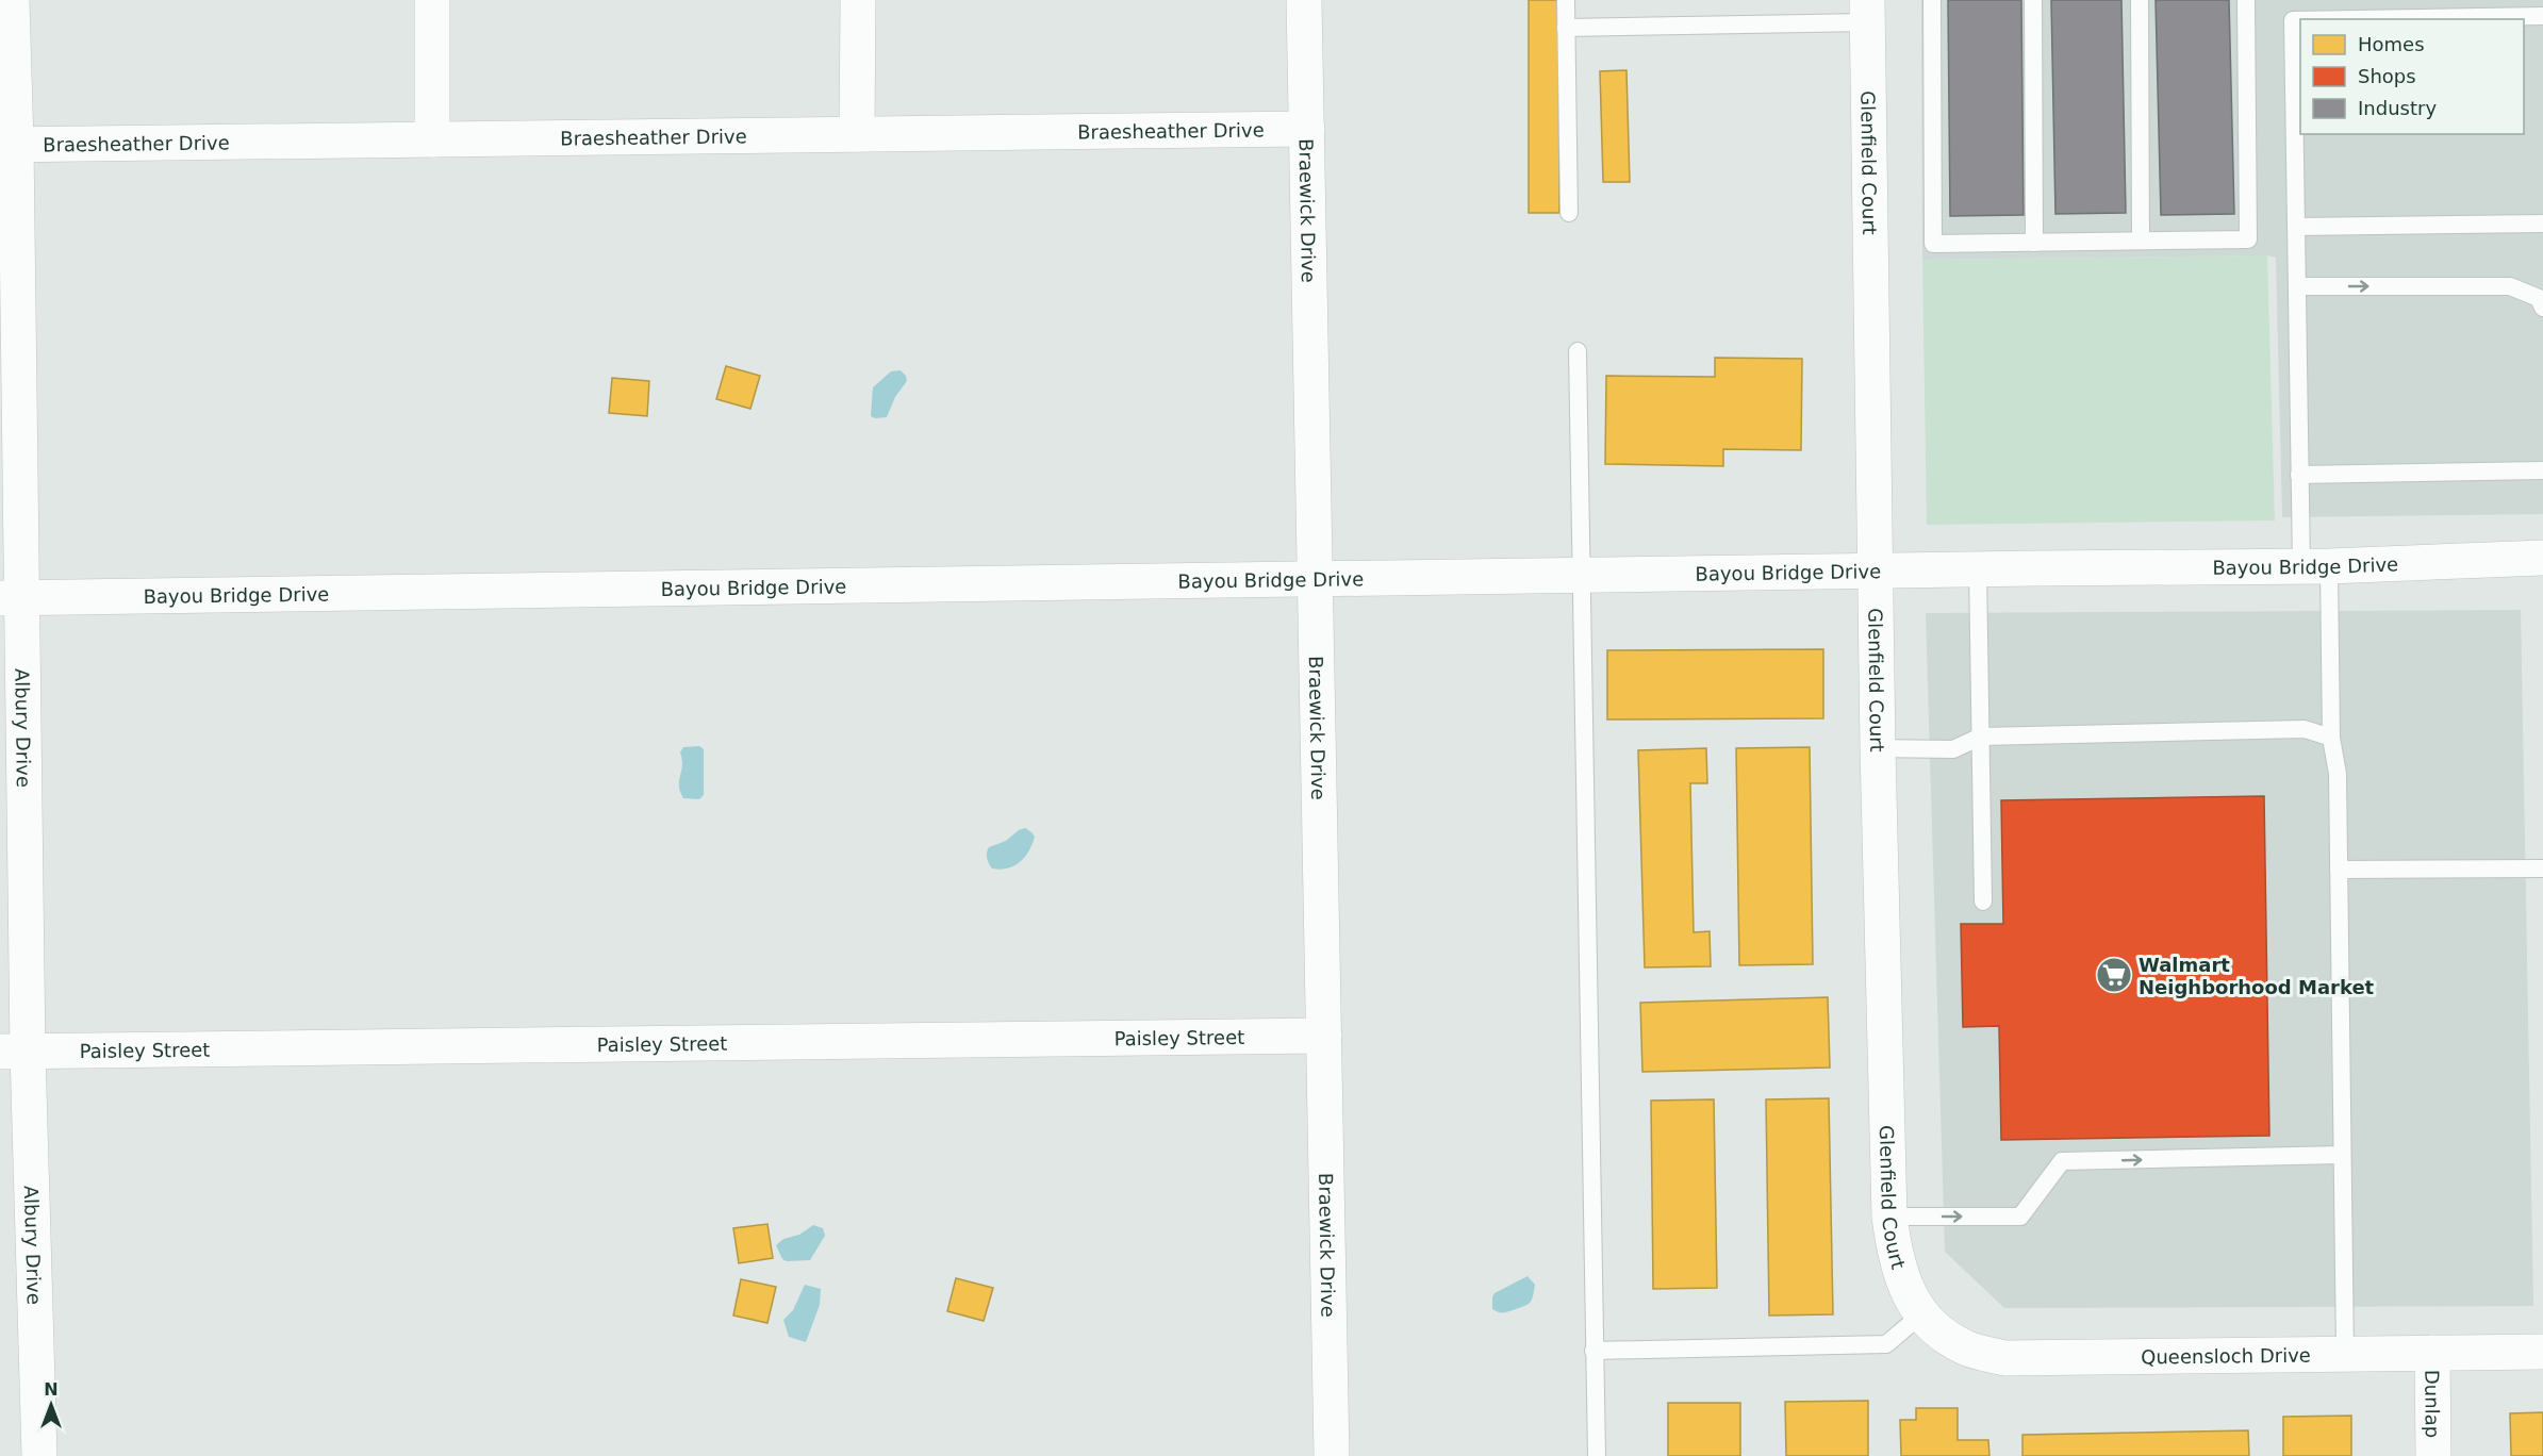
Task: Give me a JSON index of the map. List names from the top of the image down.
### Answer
{
  "streets": {
    "street": [
      "Braesheather Drive",
      "Glenfield Court",
      "Braewick Drive",
      "Bayou Bridge Drive",
      "Albury Drive",
      "Paisley Street",
      "Queensloch Drive",
      "Dunlap"
    ]
  },
  "crossings": [
    ["Braesheather Drive", "Braewick Drive"],
    ["Braesheather Drive", "Albury Drive"],
    ["Glenfield Court", "Bayou Bridge Drive"],
    ["Glenfield Court", "Queensloch Drive"],
    ["Braewick Drive", "Bayou Bridge Drive"],
    ["Braewick Drive", "Paisley Street"],
    ["Bayou Bridge Drive", "Albury Drive"],
    ["Albury Drive", "Paisley Street"],
    ["Queensloch Drive", "Dunlap"]
  ],
  "places": {
    "supermarket": ["Walmart Neighborhood Market"]
  },
  "legend": ["Homes", "Shops", "Industry"],
  "north": "top"
}
